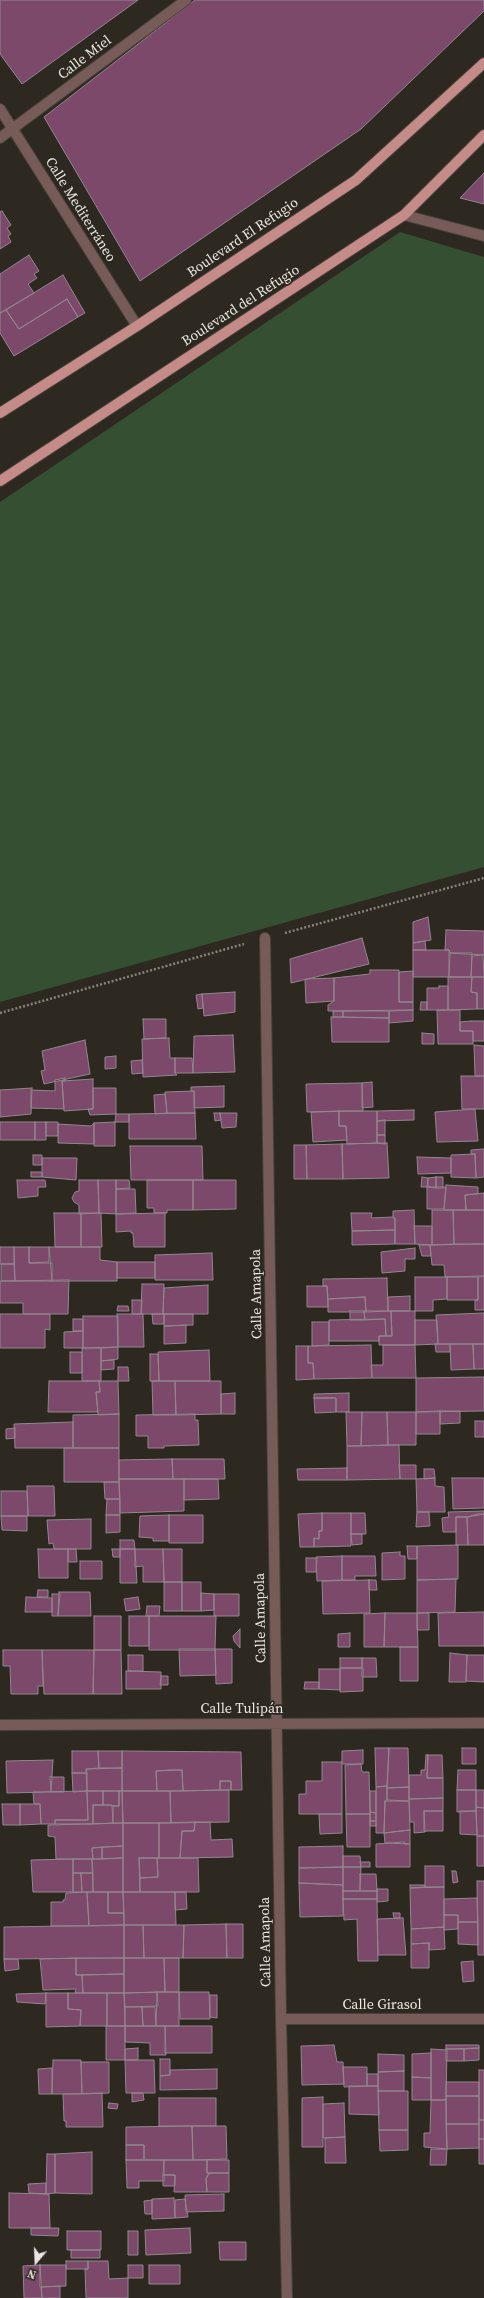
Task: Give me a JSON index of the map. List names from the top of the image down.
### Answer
{
  "streets": {
    "main road": ["Boulevard El Refugio", "Boulevard del Refugio"],
    "street": [
      "Calle Miel",
      "Calle Mediterráneo",
      "Calle Amapola",
      "Calle Tulipán",
      "Calle Girasol"
    ]
  },
  "crossings": [
    ["Calle Miel", "Calle Mediterráneo"],
    ["Calle Mediterráneo", "Boulevard El Refugio"],
    ["Calle Amapola", "Calle Tulipán"],
    ["Calle Amapola", "Calle Girasol"]
  ],
  "north": "bottom"
}
